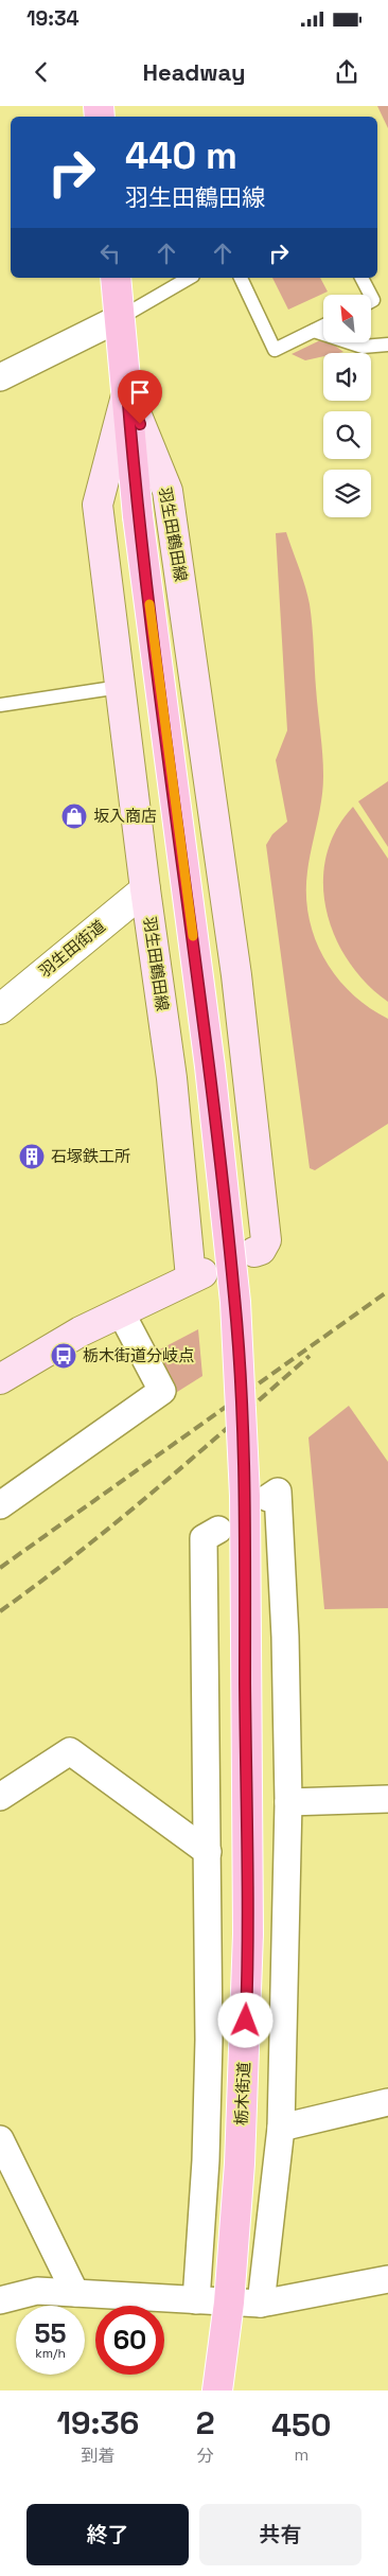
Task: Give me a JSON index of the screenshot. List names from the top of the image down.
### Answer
{
  "streets": {
    "main road": ["羽生田鶴田線", "栃木街道"],
    "street": ["羽生田街道"]
  },
  "crossings": [
    ["羽生田鶴田線", "羽生田街道"],
    ["羽生田鶴田線", "栃木街道"]
  ],
  "places": {
    "shop": ["坂入商店"],
    "building": ["石塚鉄工所"],
    "bus stop": ["栃木街道分岐点"]
  },
  "north": "top left",
  "page": {
    "status": "19:34",
    "header": "Headway",
    "turn": ["440 m", "羽生田鶴田線"],
    "speed": "55 km/h",
    "limit": "60",
    "eta": [
      "19:36",
      "到着",
      "2",
      "分",
      "450",
      "m"
    ],
    "buttons": ["終了", "共有"]
  }
}
